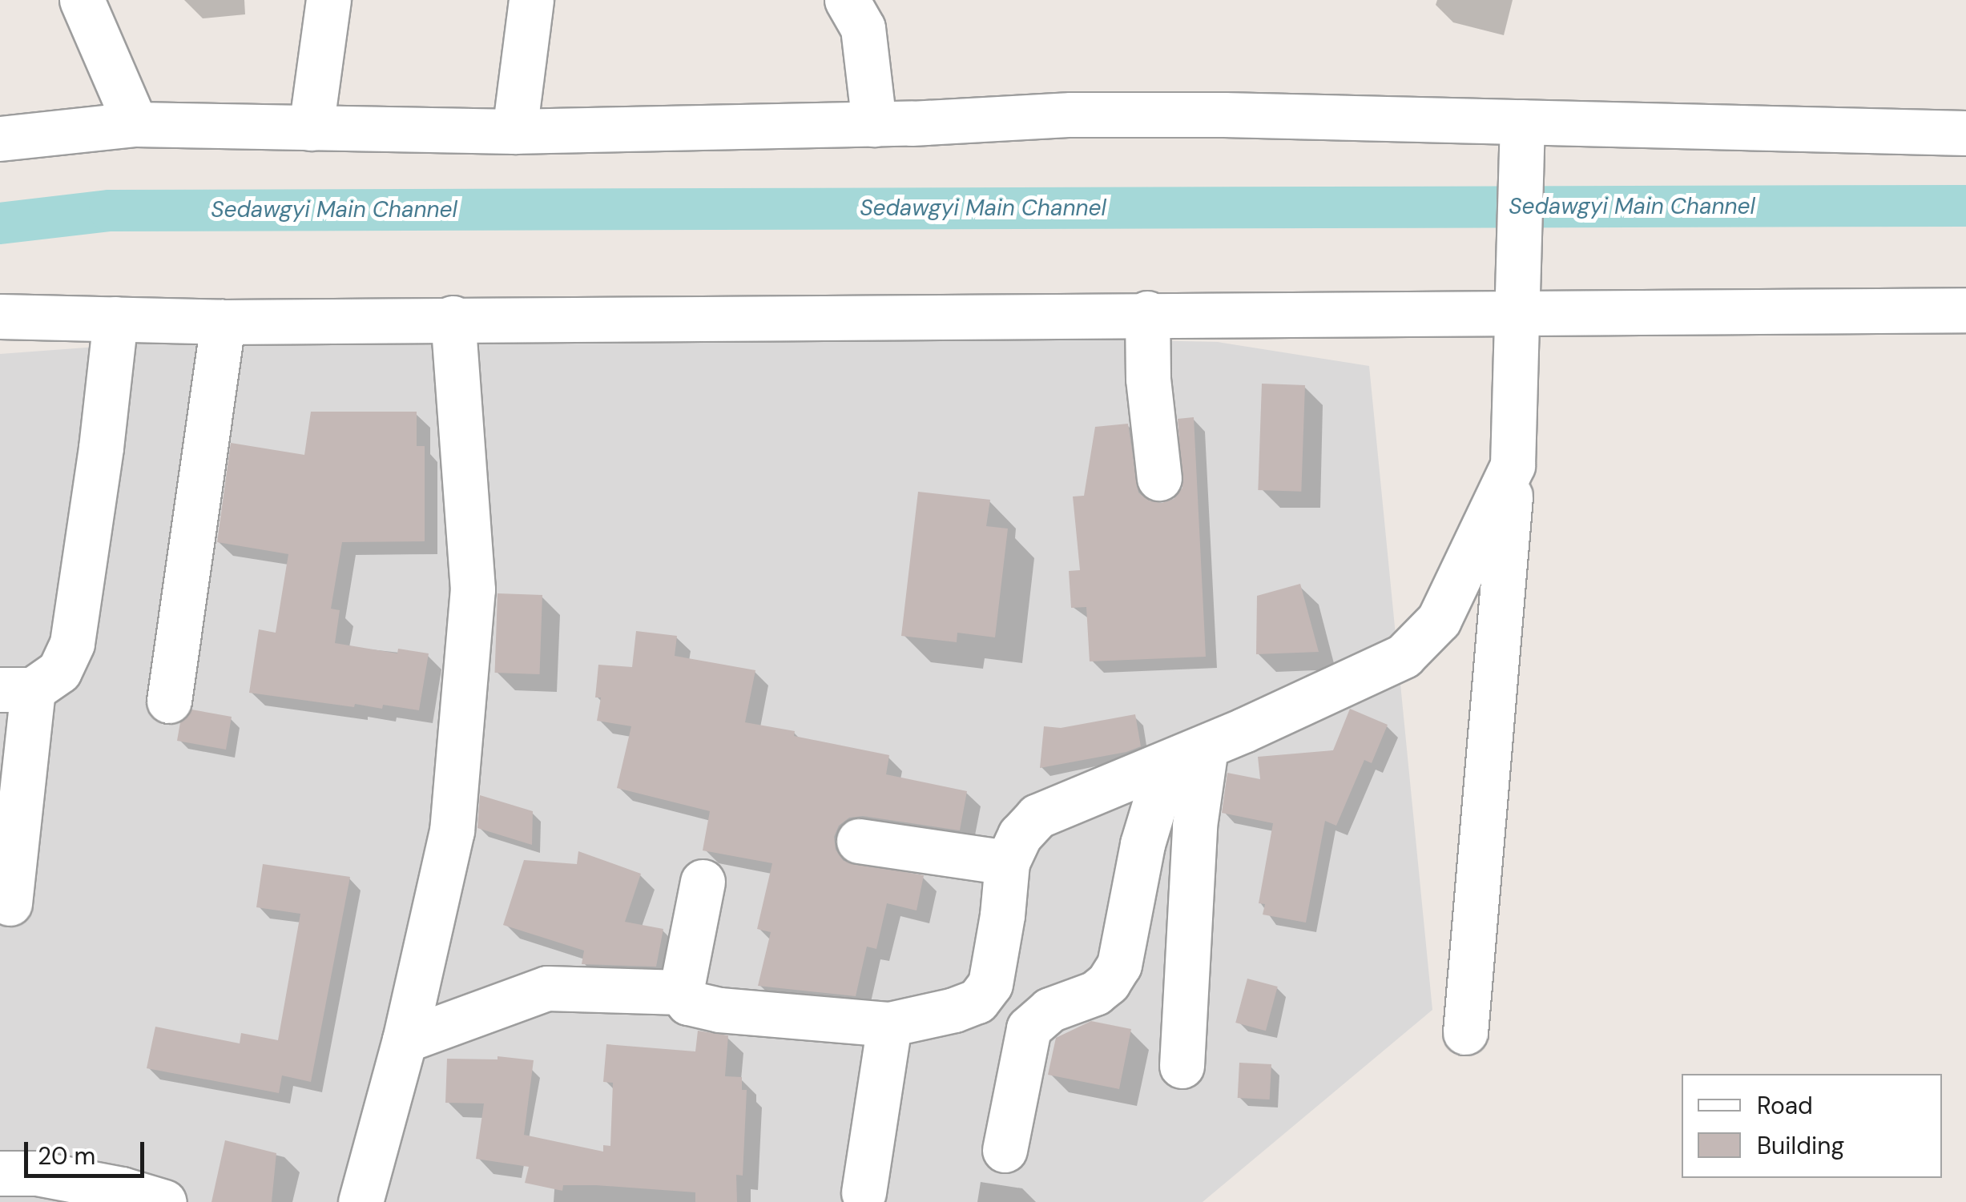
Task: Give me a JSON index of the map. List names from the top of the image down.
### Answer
{
  "water": ["Sedawgyi Main Channel"],
  "legend": ["Road", "Building"],
  "scale_bar": "20 m"
}
